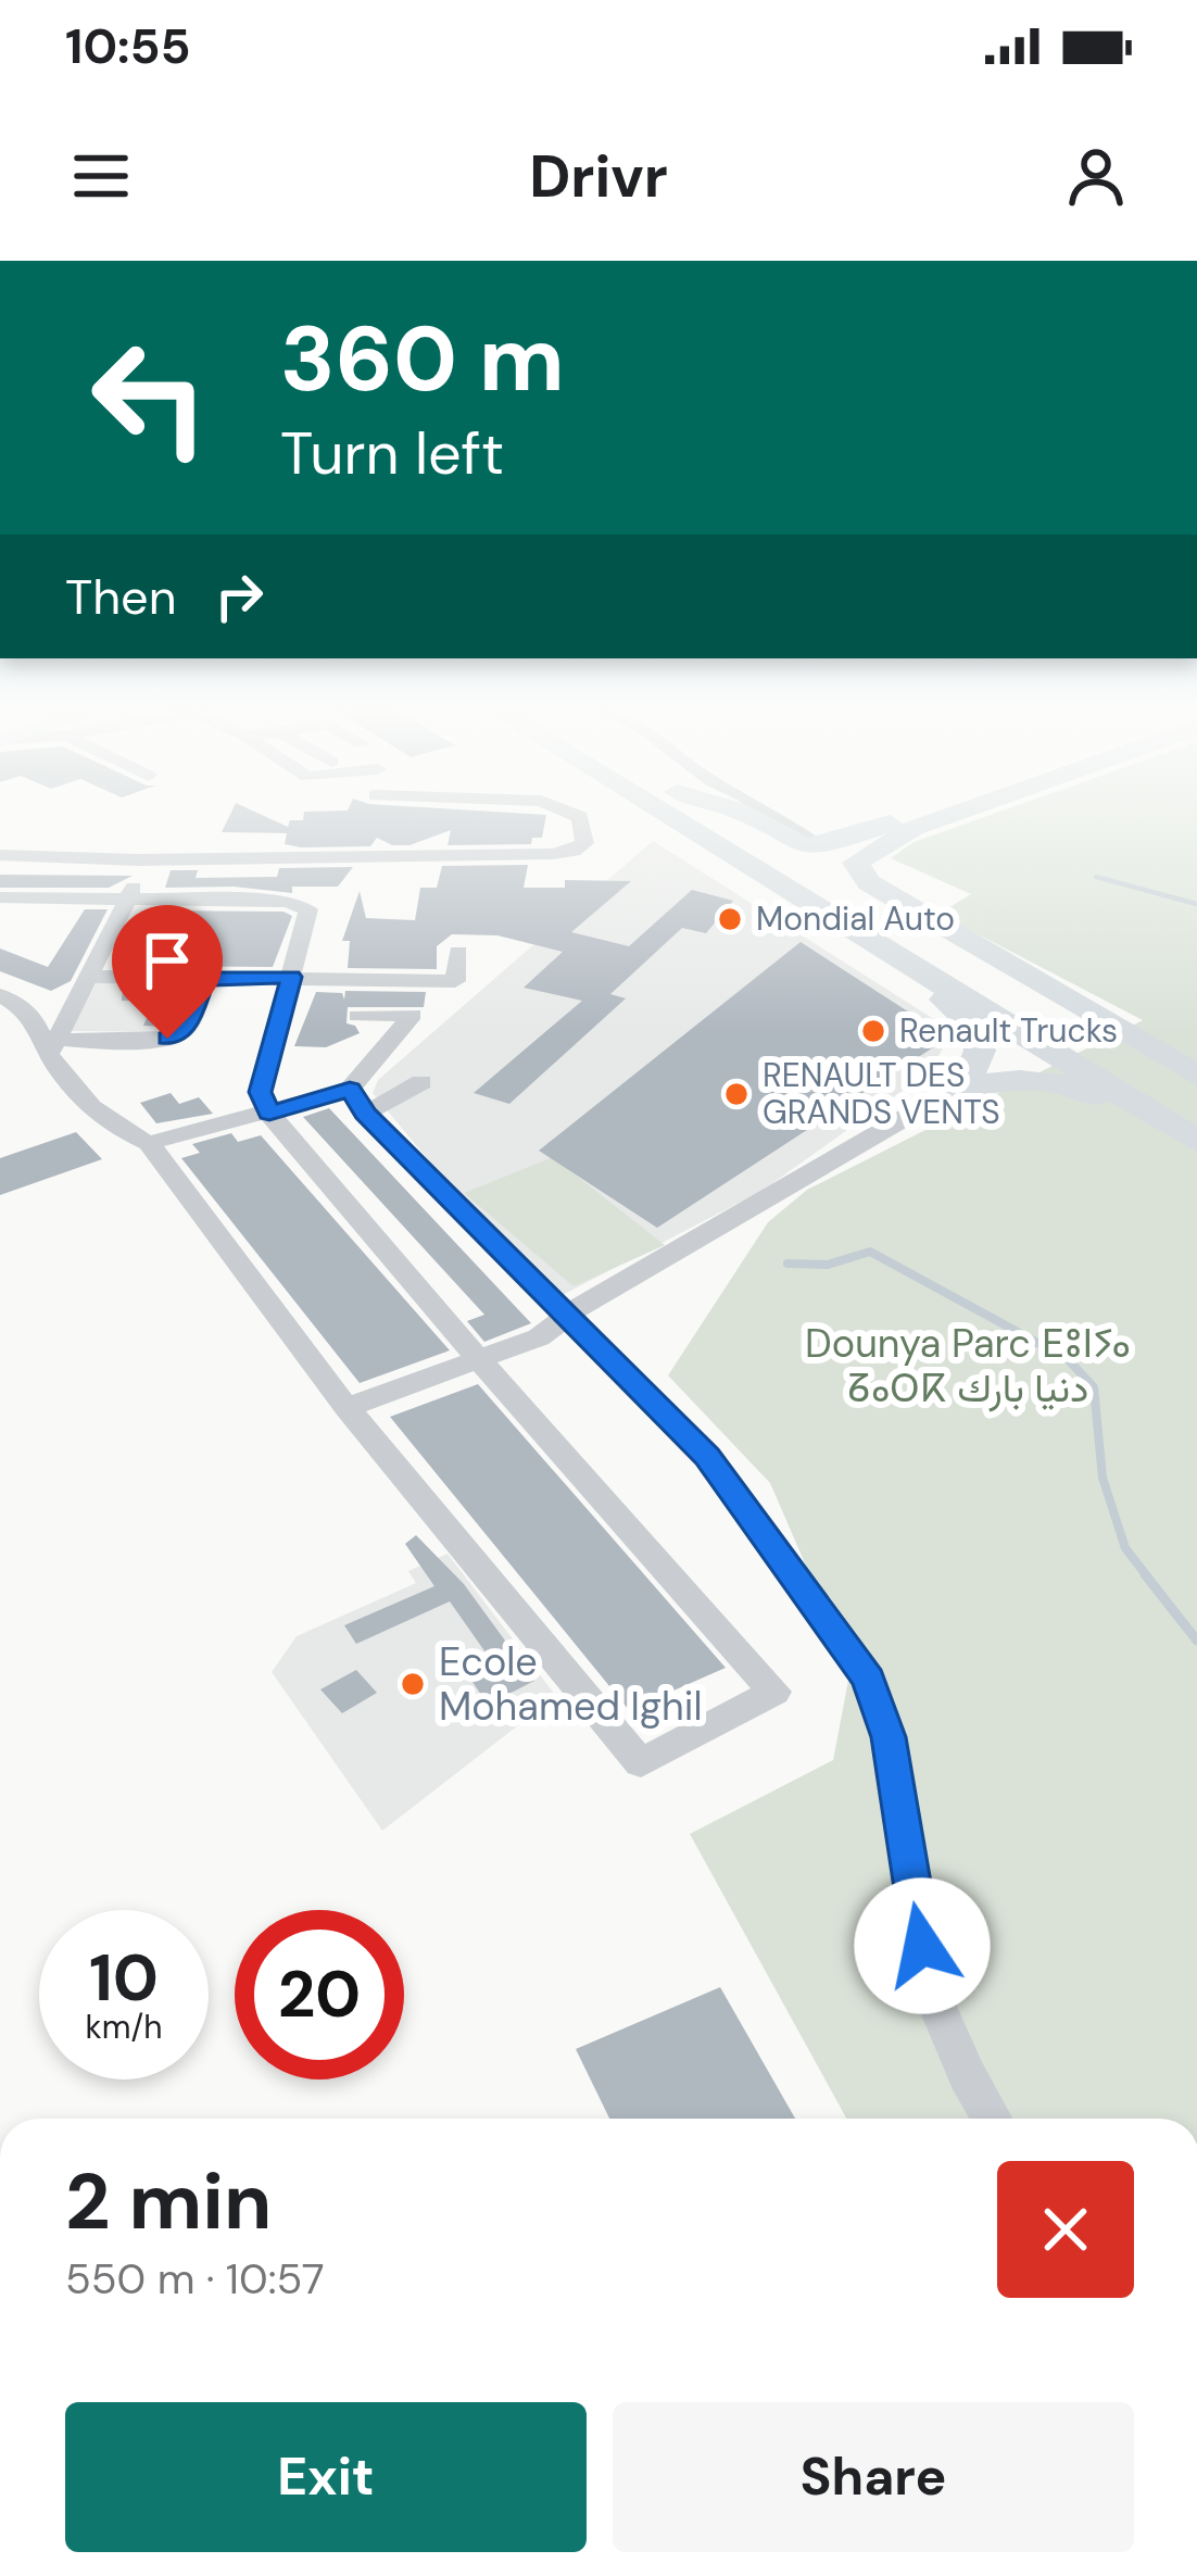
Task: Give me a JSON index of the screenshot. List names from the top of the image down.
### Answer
{
  "parks": ["Dounya Parc ⴹⵓⵏⵢⴰ ⵒⴰⵔⴽ دنيا بارك"],
  "places": [
    "Mondial Auto",
    "Renault Trucks",
    "RENAULT DES GRANDS VENTS",
    "Ecole Mohamed Ighil"
  ],
  "page": {
    "status": "10:55",
    "header": "Drivr",
    "turn": ["360 m", "Turn left"],
    "then": "Then",
    "speed": "10 km/h",
    "limit": "20",
    "heading": ["2 min", "550 m · 10:57"],
    "buttons": ["Exit", "Share"]
  }
}
